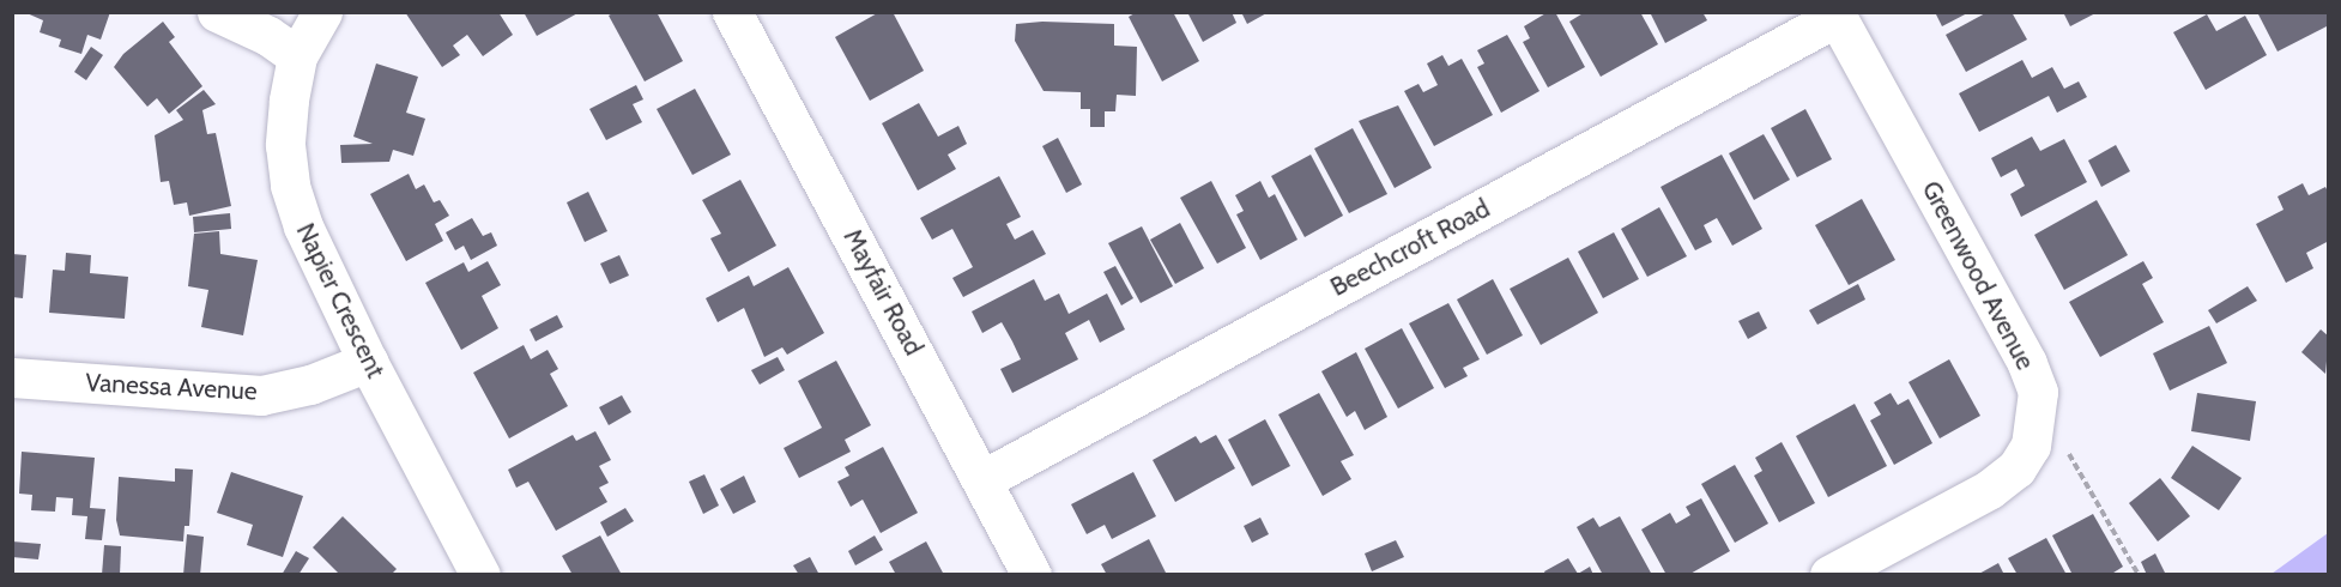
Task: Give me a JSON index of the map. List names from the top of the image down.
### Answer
{
  "streets": {
    "street": [
      "Beechcroft Road",
      "Greenwood Avenue",
      "Mayfair Road",
      "Napier Crescent",
      "Vanessa Avenue"
    ]
  },
  "crossings": [
    ["Beechcroft Road", "Greenwood Avenue"],
    ["Beechcroft Road", "Mayfair Road"],
    ["Napier Crescent", "Vanessa Avenue"]
  ]
}
